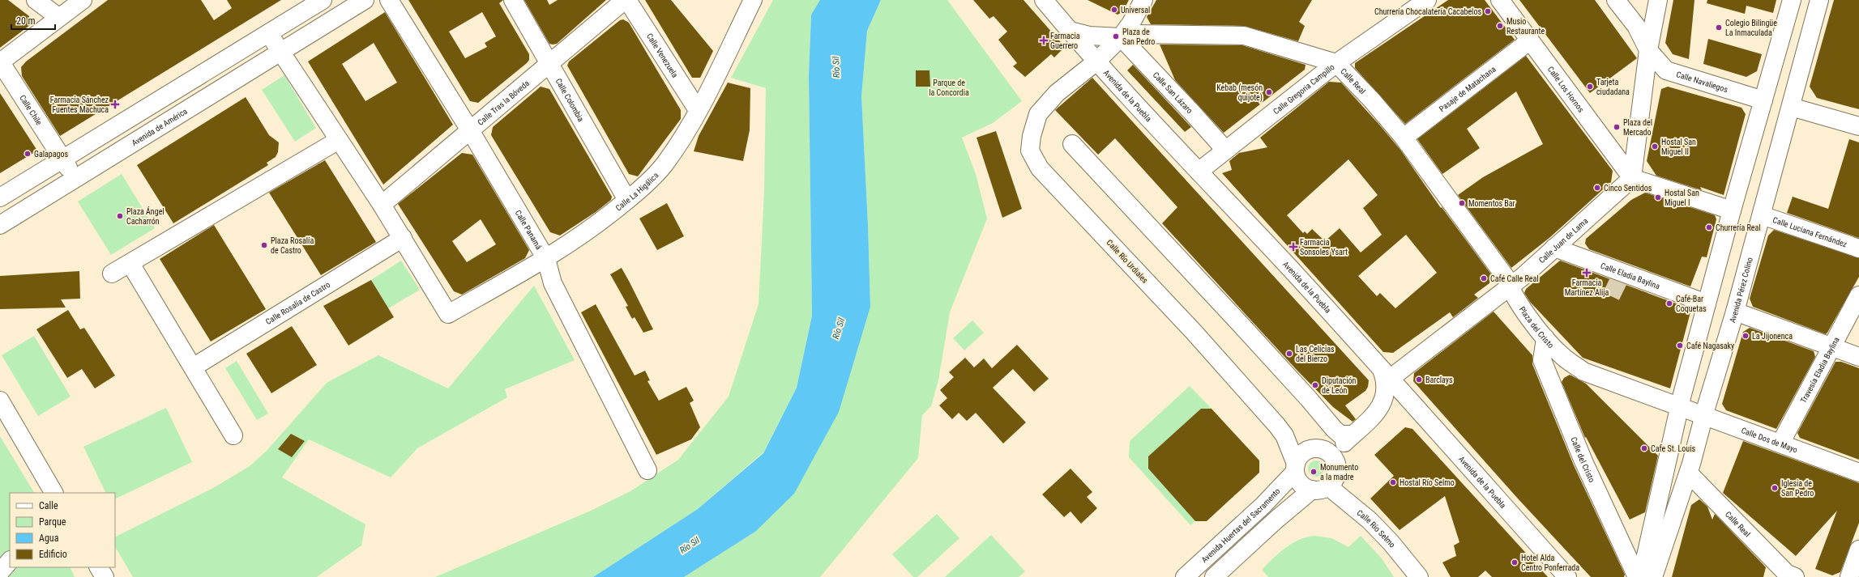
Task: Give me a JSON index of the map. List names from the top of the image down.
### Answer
{
  "streets": {
    "street": [
      "Calle Venezuela",
      "Calle Real",
      "Calle Navaliegos",
      "Calle Gregoria Campillo",
      "Pasaje de Matachana",
      "Calle Los Hornos",
      "Calle San Lázaro",
      "Avenida de la Puebla",
      "Calle Colombia",
      "Calle Tras la Bóveda",
      "Calle Chile",
      "Avenida de América",
      "Calle La Higálica",
      "Calle Panamá",
      "Calle Luciana Fernández",
      "Calle Juan de Lama",
      "Calle Río Urdiales",
      "Calle Eladia Baylina",
      "Avenida Pérez Colino",
      "Calle Rosalía de Castro",
      "Plaza del Cristo",
      "Travesía Eladia Baylina",
      "Calle Dos de Mayo",
      "Calle del Cristo",
      "Avenida Huertas del Sacramento",
      "Calle Río Selmo"
    ]
  },
  "crossings": [
    ["Calle Venezuela", "Calle La Higálica"],
    ["Calle Real", "Calle Gregoria Campillo"],
    ["Calle Real", "Pasaje de Matachana"],
    ["Calle Real", "Calle San Lázaro"],
    ["Calle Real", "Calle Juan de Lama"],
    ["Calle Real", "Avenida Pérez Colino"],
    ["Calle Real", "Plaza del Cristo"],
    ["Calle Gregoria Campillo", "Calle San Lázaro"],
    ["Calle Gregoria Campillo", "Avenida de la Puebla"],
    ["Pasaje de Matachana", "Calle Los Hornos"],
    ["Calle Los Hornos", "Calle Juan de Lama"],
    ["Avenida de la Puebla", "Calle Juan de Lama"],
    ["Avenida de la Puebla", "Calle Río Urdiales"],
    ["Calle Colombia", "Calle Tras la Bóveda"],
    ["Calle Colombia", "Calle La Higálica"],
    ["Calle Tras la Bóveda", "Calle Panamá"],
    ["Calle La Higálica", "Calle Panamá"],
    ["Calle La Higálica", "Calle Rosalía de Castro"],
    ["Calle Luciana Fernández", "Avenida Pérez Colino"],
    ["Calle Juan de Lama", "Calle Eladia Baylina"],
    ["Calle Juan de Lama", "Plaza del Cristo"],
    ["Calle Río Urdiales", "Avenida Huertas del Sacramento"],
    ["Calle Río Urdiales", "Calle Río Selmo"],
    ["Avenida Pérez Colino", "Calle Dos de Mayo"],
    ["Plaza del Cristo", "Calle Dos de Mayo"],
    ["Plaza del Cristo", "Calle del Cristo"],
    ["Travesía Eladia Baylina", "Calle Dos de Mayo"],
    ["Avenida Huertas del Sacramento", "Calle Río Selmo"]
  ],
  "water": ["Río Sil"],
  "parks": ["Parque de la Concordia"],
  "places": {
    "other": [
      "Universal",
      "Churrería Chocalatería Cacabelos",
      "Musio Restaurante",
      "Colegio Bilingüe La Inmaculada",
      "Plaza de San Pedro",
      "Tarjeta ciudadana",
      "Kebab (mesón quijote)",
      "Plaza del Mercado",
      "Hostal San Miguel II",
      "Galapagos",
      "Cinco Sentidos",
      "Hostal San Miguel I",
      "Momentos Bar",
      "Plaza Ángel Cacharrón",
      "Churrería Real",
      "Plaza Rosalía de Castro",
      "Café Calle Real",
      "Café-Bar Coquetas",
      "La Jijonenca",
      "Café Nagasaky",
      "Las Celicias del Bierzo",
      "Barclays",
      "Diputación de León",
      "Cafe St. Louis",
      "Monumento a la madre",
      "Hostal Río Selmo",
      "Iglesia de San Pedro",
      "Hotel Alda Centro Ponferrada"
    ],
    "health": [
      "Farmacia Guerrero",
      "Farmacia Sánchez Fuentes Machuca",
      "Farmacia Sonsoles Ysart",
      "Farmacia Martínez Alija"
    ]
  },
  "legend": [
    "Calle",
    "Parque",
    "Agua",
    "Edificio"
  ],
  "scale_bar": "20 m"
}
